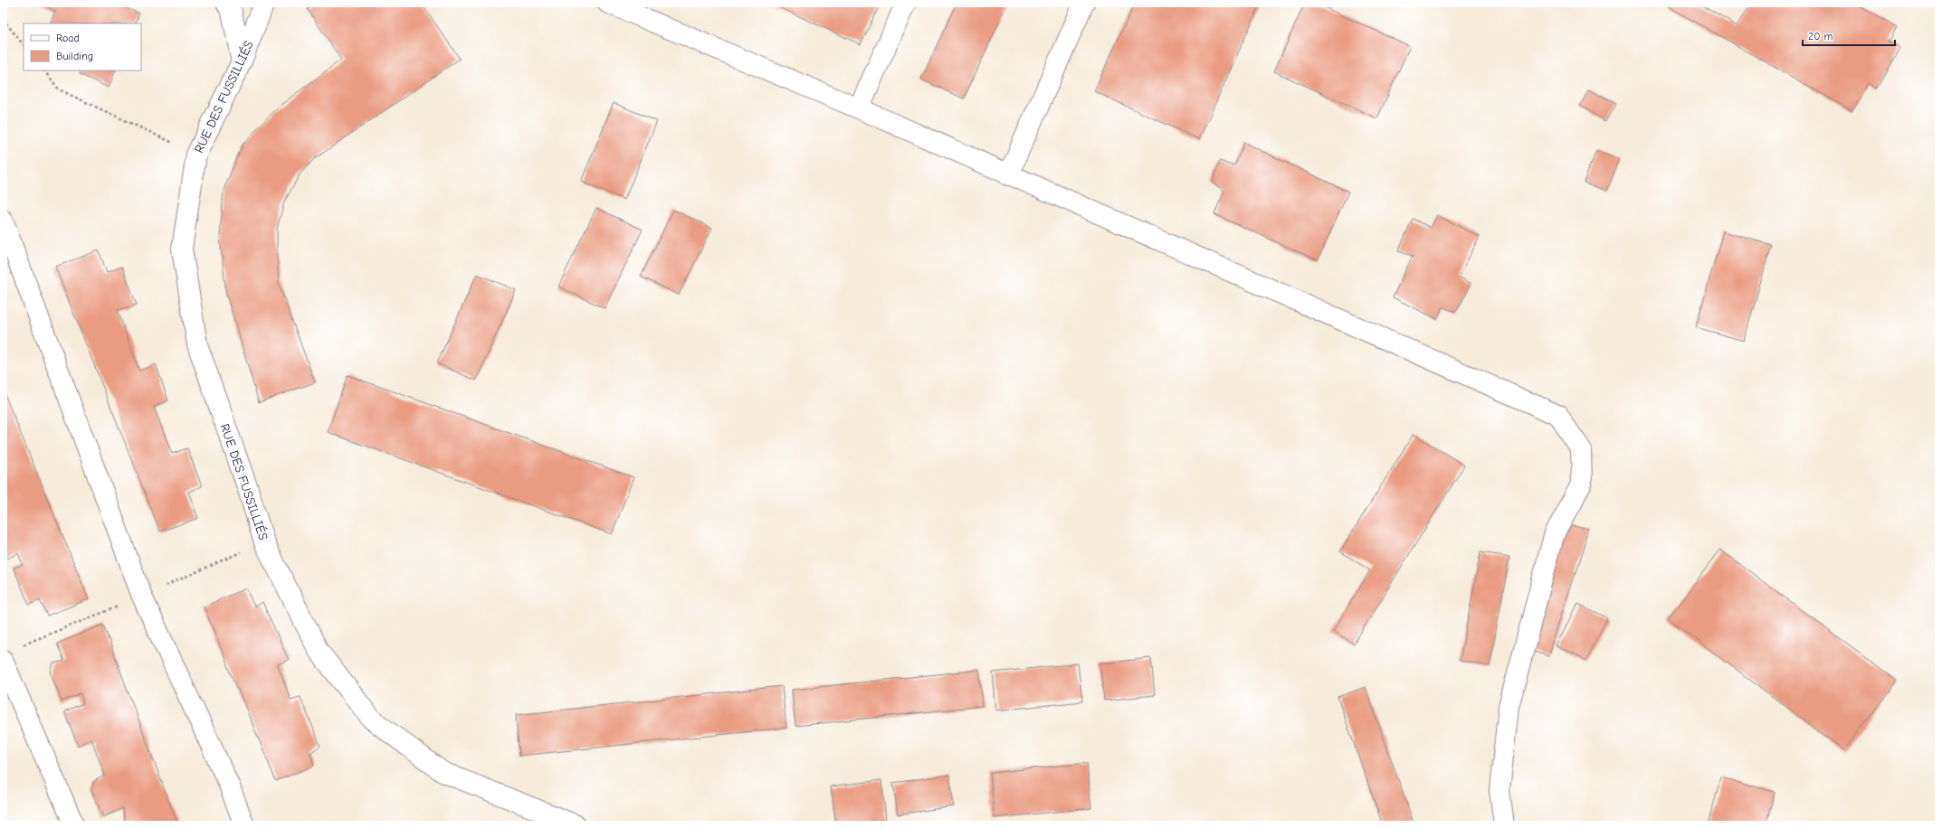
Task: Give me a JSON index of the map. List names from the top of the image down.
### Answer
{
  "streets": {
    "street": ["RUE DES FUSSILLIÉS"]
  },
  "legend": ["Road", "Building"],
  "scale_bar": "20 m"
}
